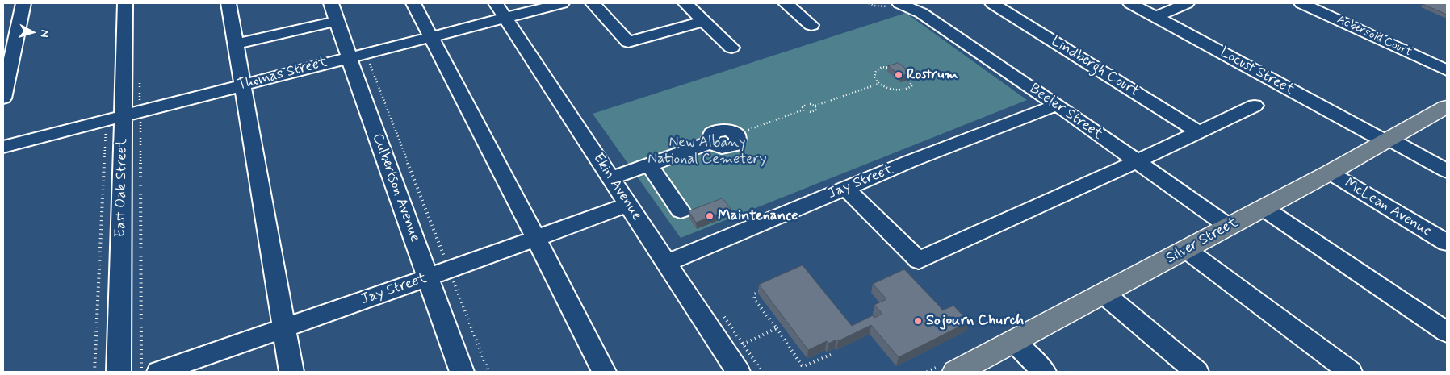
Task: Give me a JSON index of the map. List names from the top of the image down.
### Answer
{
  "streets": {
    "main road": ["Silver Street"],
    "street": [
      "Aebersold Court",
      "Lindbergh Court",
      "Locust Street",
      "Thomas Street",
      "Beeler Street",
      "Jay Street",
      "Ekin Avenue",
      "East Oak Street",
      "Culbertson Avenue",
      "McLean Avenue"
    ]
  },
  "crossings": [
    ["Locust Street", "Silver Street"],
    ["Thomas Street", "Ekin Avenue"],
    ["Thomas Street", "East Oak Street"],
    ["Thomas Street", "Culbertson Avenue"],
    ["Beeler Street", "Jay Street"],
    ["Beeler Street", "Silver Street"],
    ["Jay Street", "Ekin Avenue"],
    ["Jay Street", "Culbertson Avenue"],
    ["McLean Avenue", "Silver Street"]
  ],
  "parks": ["New Albany National Cemetery"],
  "places": ["Rostrum", "Maintenance", "Sojourn Church"],
  "north": "right"
}
